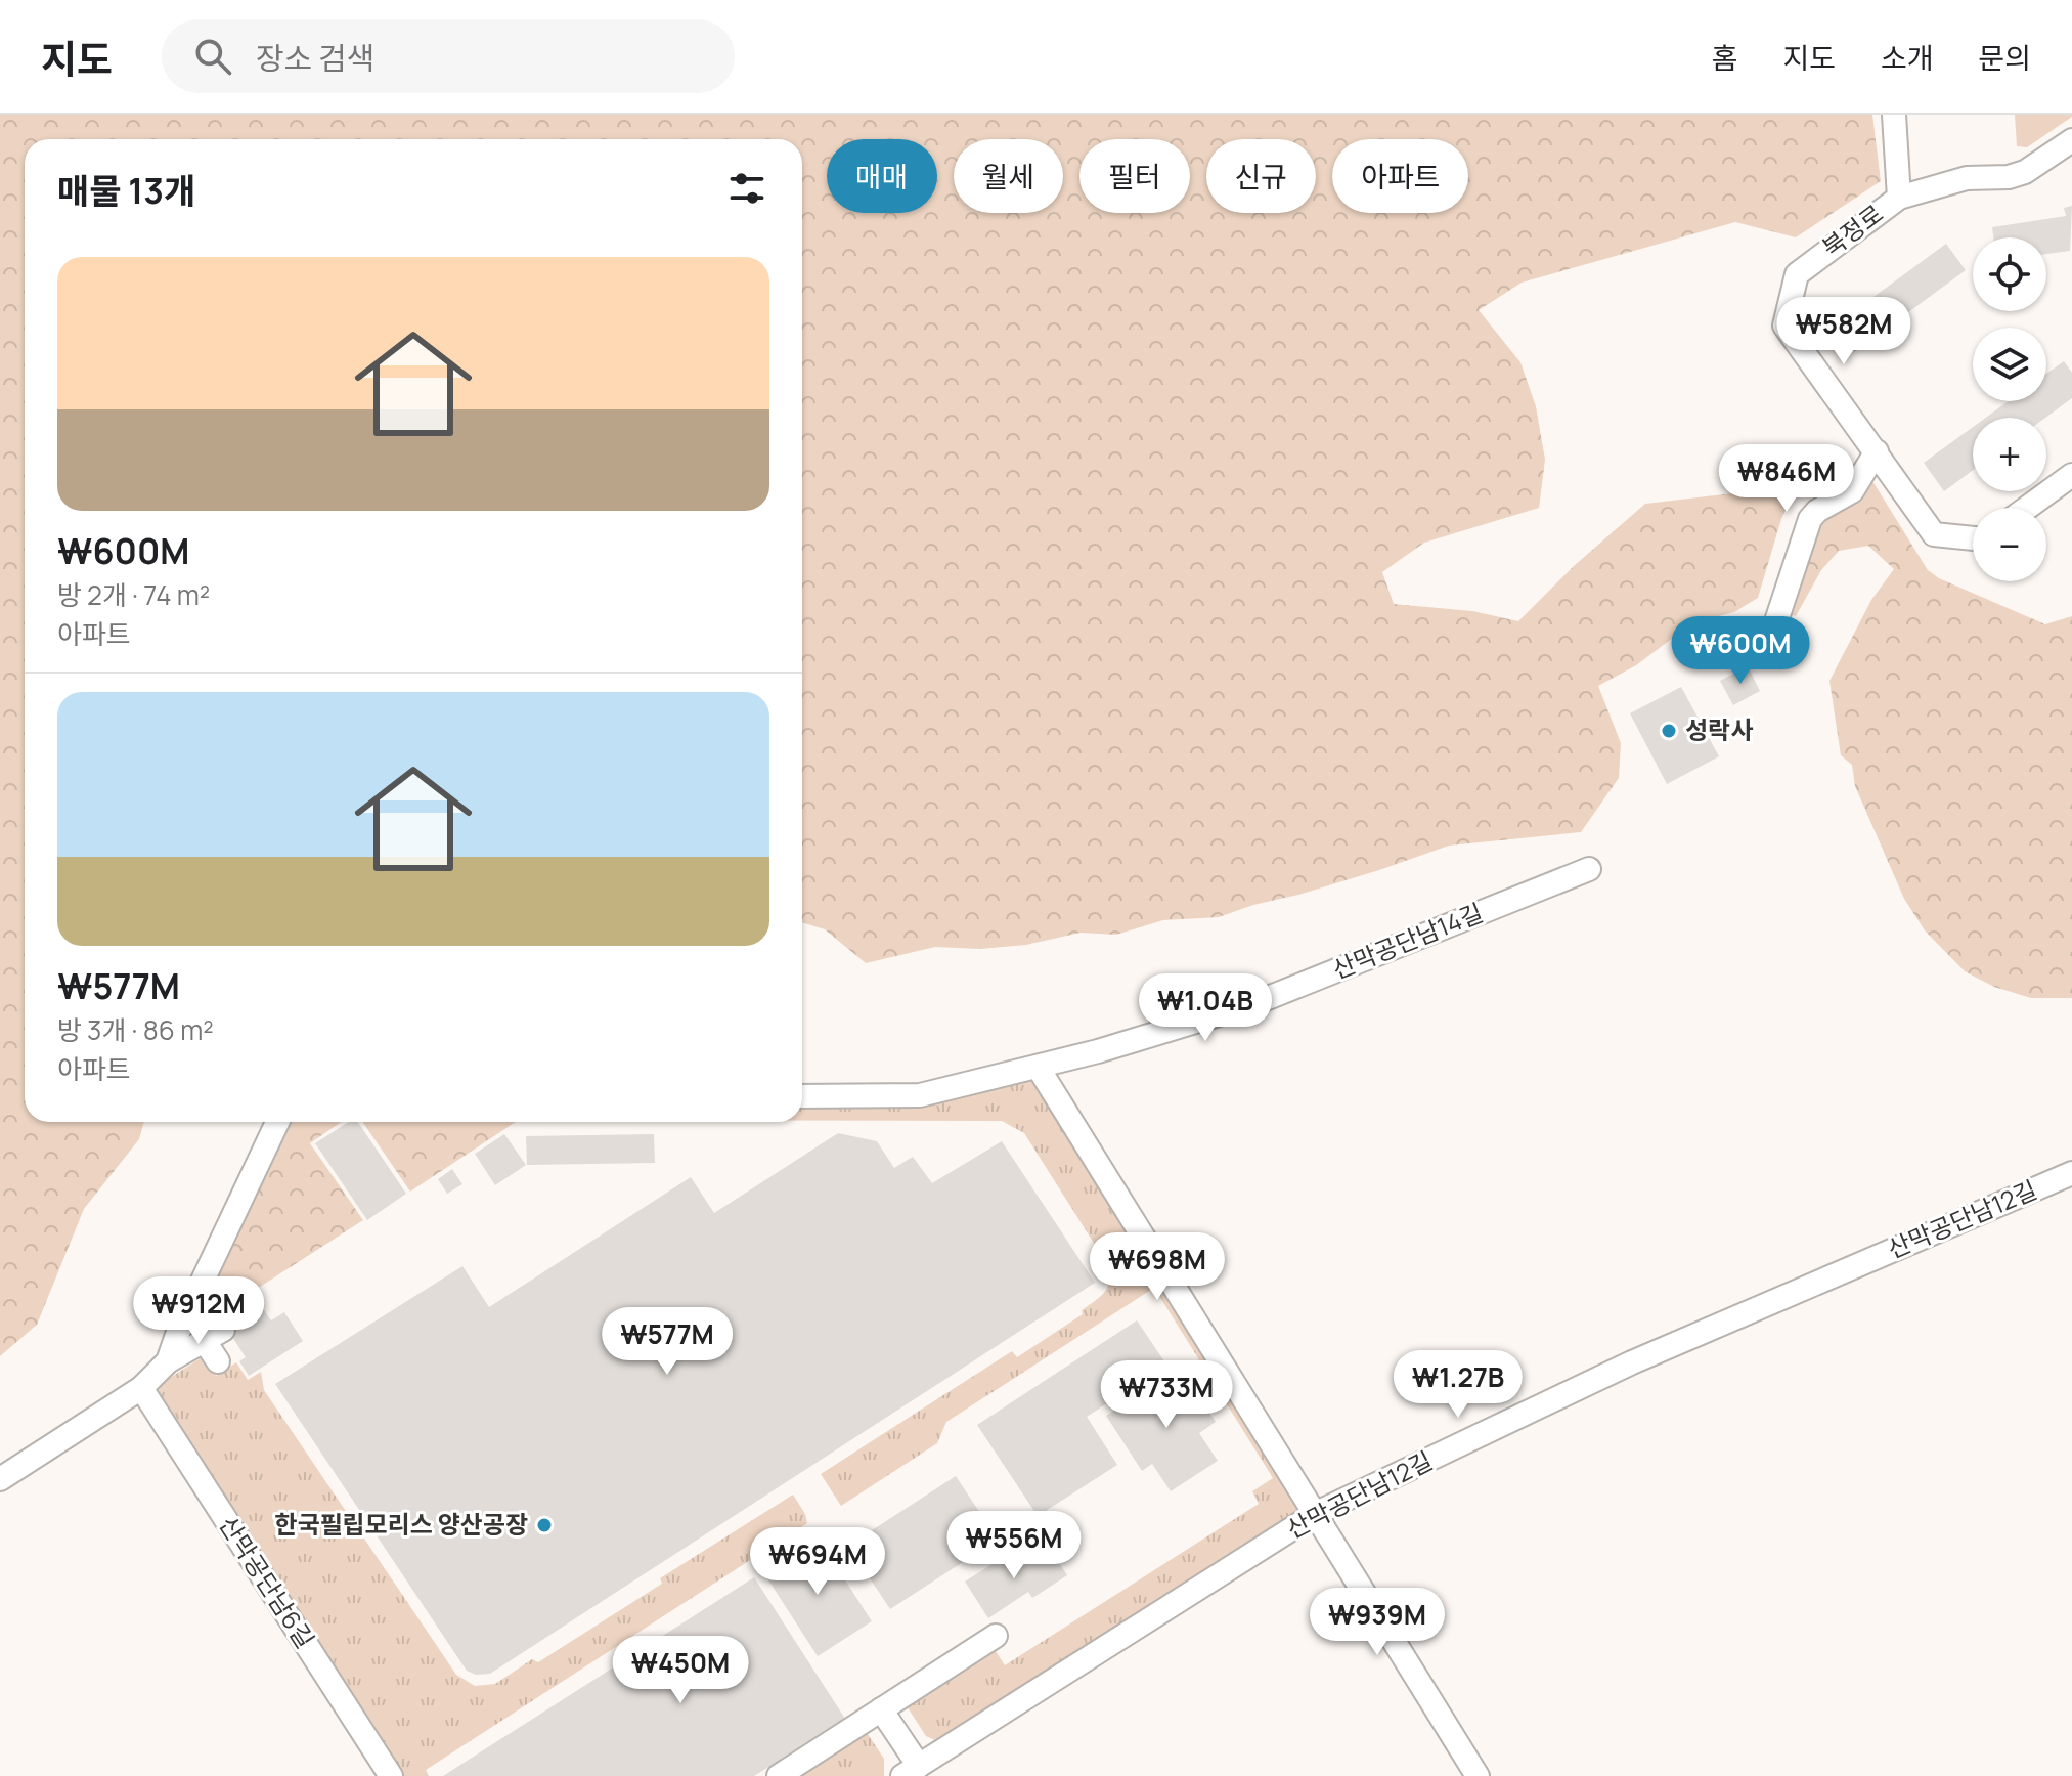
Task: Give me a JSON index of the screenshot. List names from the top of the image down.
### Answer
{
  "streets": {
    "street": [
      "북정로",
      "산막공단남14길",
      "산막공단남12길",
      "산막공단남6길"
    ]
  },
  "places": ["성락사", "한국필립모리스 양산공장"],
  "page": {
    "header": "지도",
    "search": "장소 검색",
    "nav": [
      "홈",
      "지도",
      "소개",
      "문의"
    ],
    "chip": [
      "매매",
      "월세",
      "필터",
      "신규",
      "아파트"
    ],
    "heading": "매물 13개",
    "map_buttons": ["+", "−"],
    "list": [
      {
        "name": "₩600M",
        "note": "방 2개 · 74 m² · 아파트"
      },
      {
        "name": "₩577M",
        "note": "방 3개 · 86 m² · 아파트"
      }
    ],
    "price": [
      "₩582M",
      "₩846M",
      "₩600M",
      "₩1.04B",
      "₩698M",
      "₩912M",
      "₩577M",
      "₩1.27B",
      "₩733M",
      "₩556M",
      "₩694M",
      "₩939M",
      "₩450M"
    ]
  }
}
